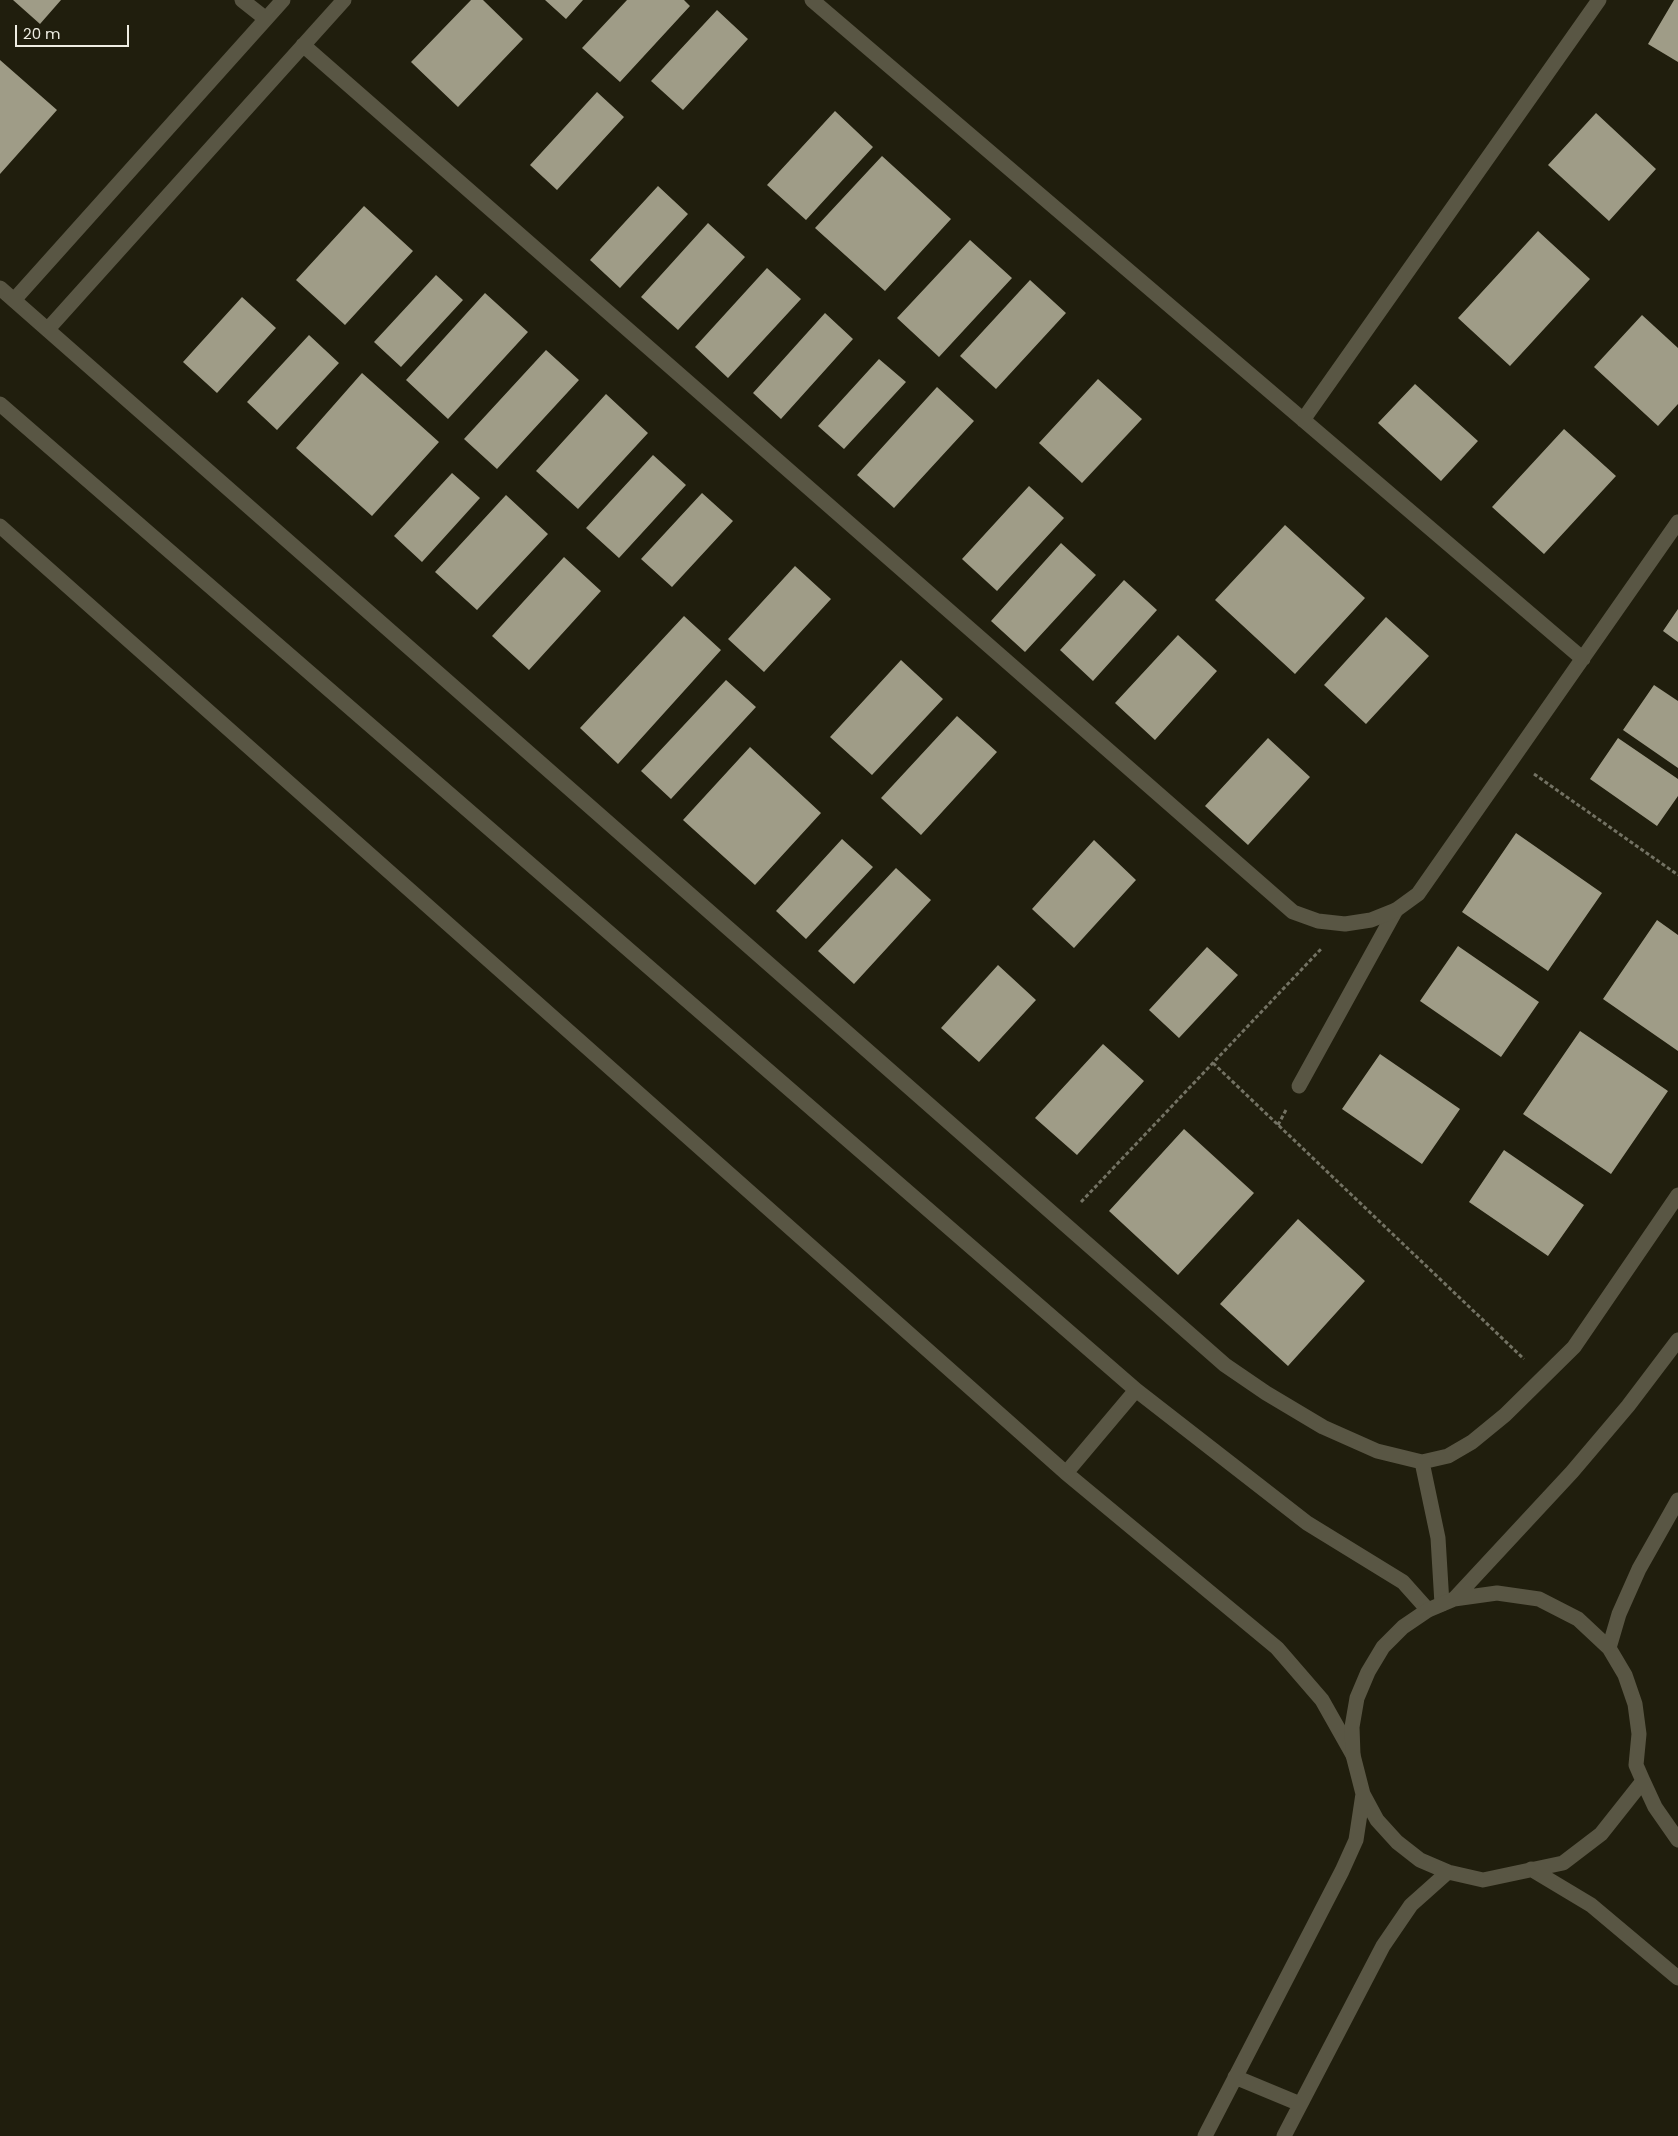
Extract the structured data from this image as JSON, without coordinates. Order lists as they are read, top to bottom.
{
  "scale_bar": "20 m"
}
